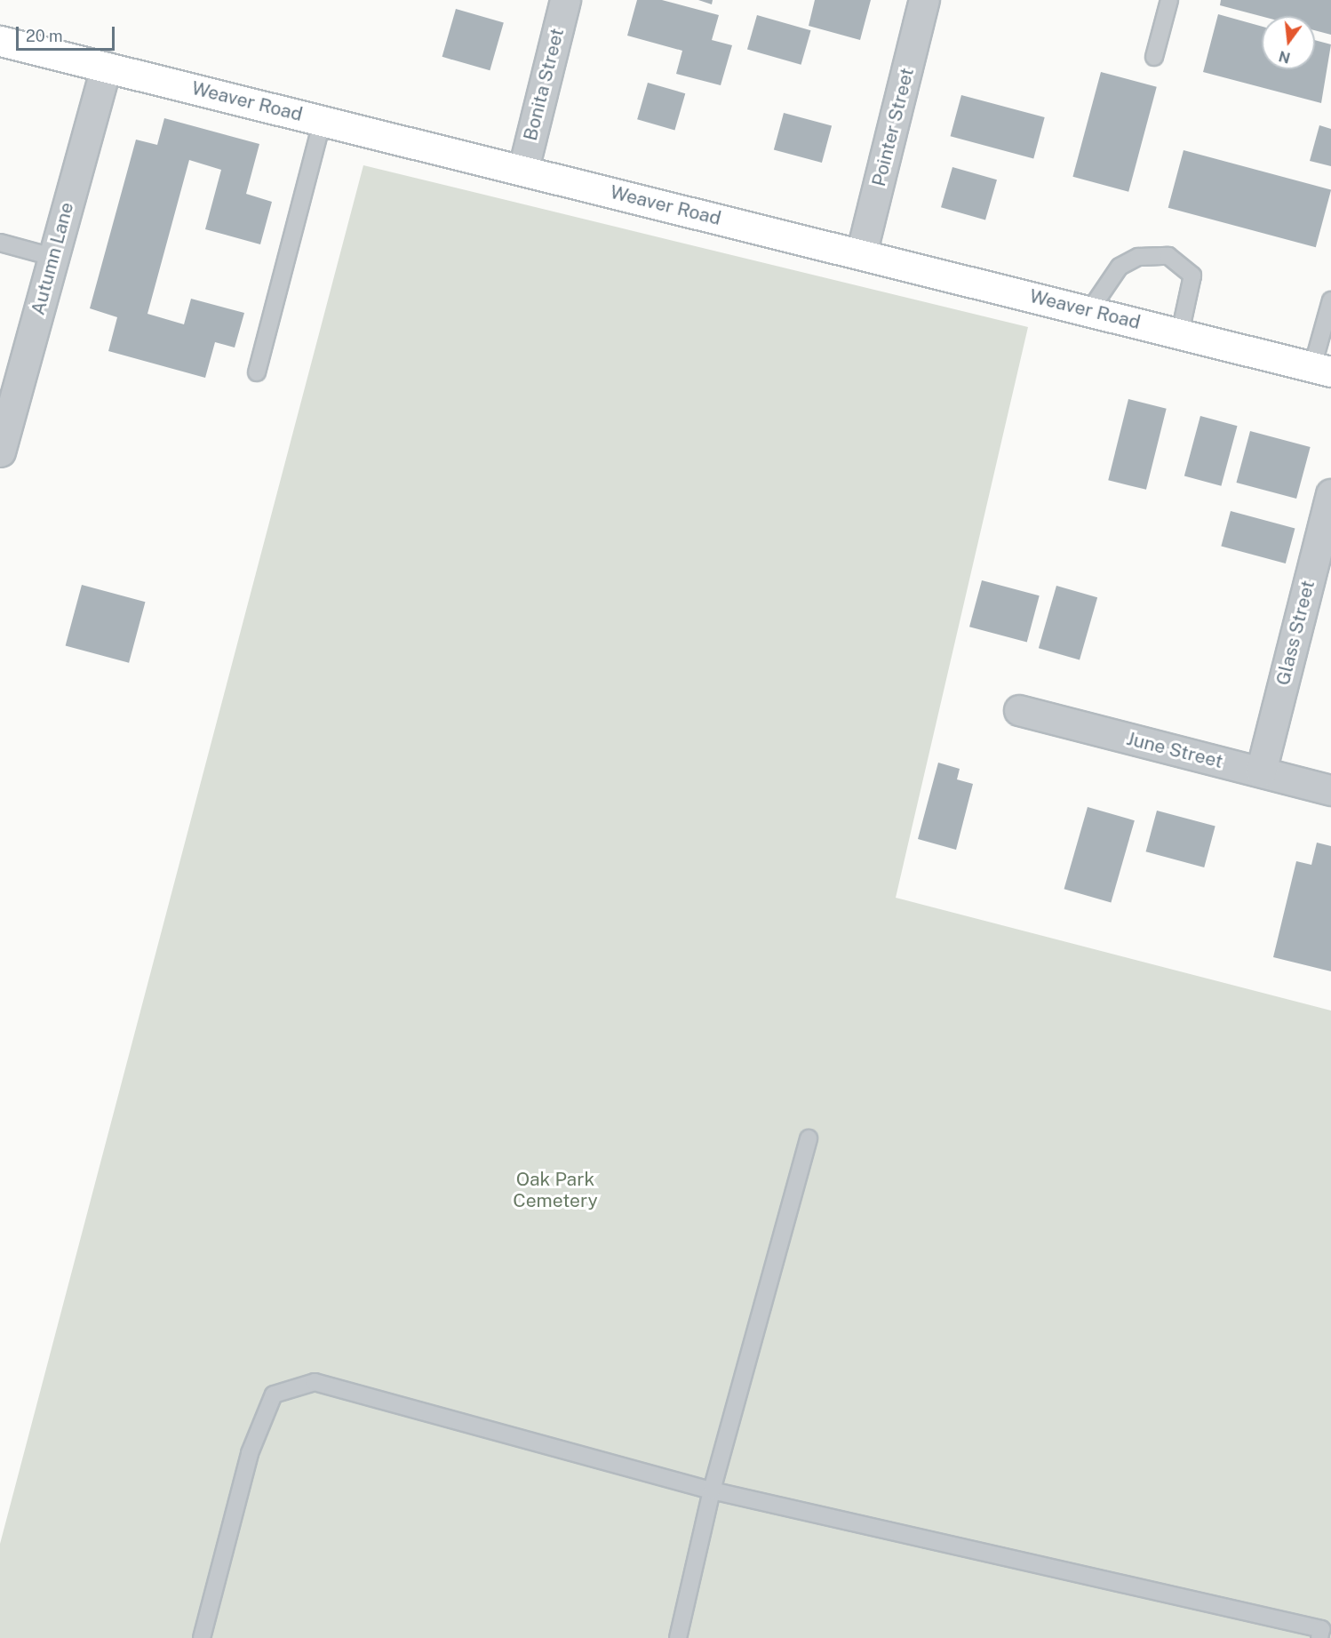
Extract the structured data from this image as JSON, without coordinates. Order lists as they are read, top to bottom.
{
  "streets": {
    "street": [
      "Bonita Street",
      "Weaver Road",
      "Pointer Street",
      "Autumn Lane",
      "Glass Street",
      "June Street"
    ]
  },
  "crossings": [
    ["Bonita Street", "Weaver Road"],
    ["Weaver Road", "Pointer Street"],
    ["Weaver Road", "Autumn Lane"],
    ["Glass Street", "June Street"]
  ],
  "parks": ["Oak Park Cemetery"],
  "scale_bar": "20 m",
  "north": "bottom"
}
